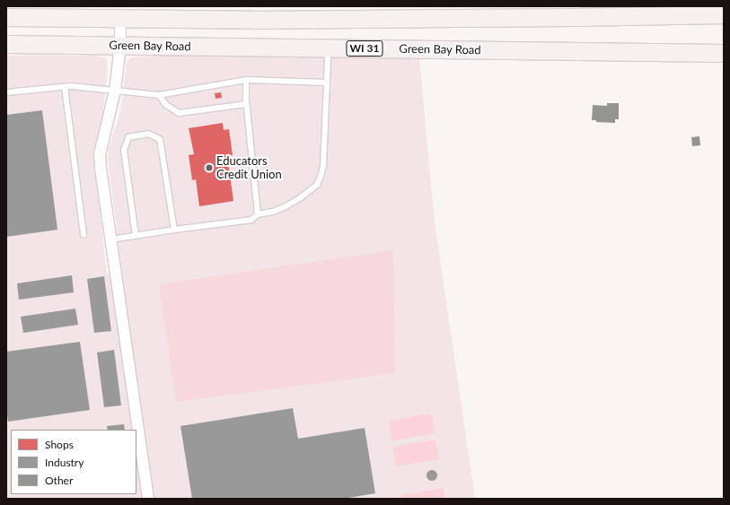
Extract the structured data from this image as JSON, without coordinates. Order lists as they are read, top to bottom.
{
  "streets": {
    "main road": ["Green Bay Road", "WI 31"]
  },
  "places": ["Educators Credit Union"],
  "legend": ["Shops", "Industry", "Other"]
}
